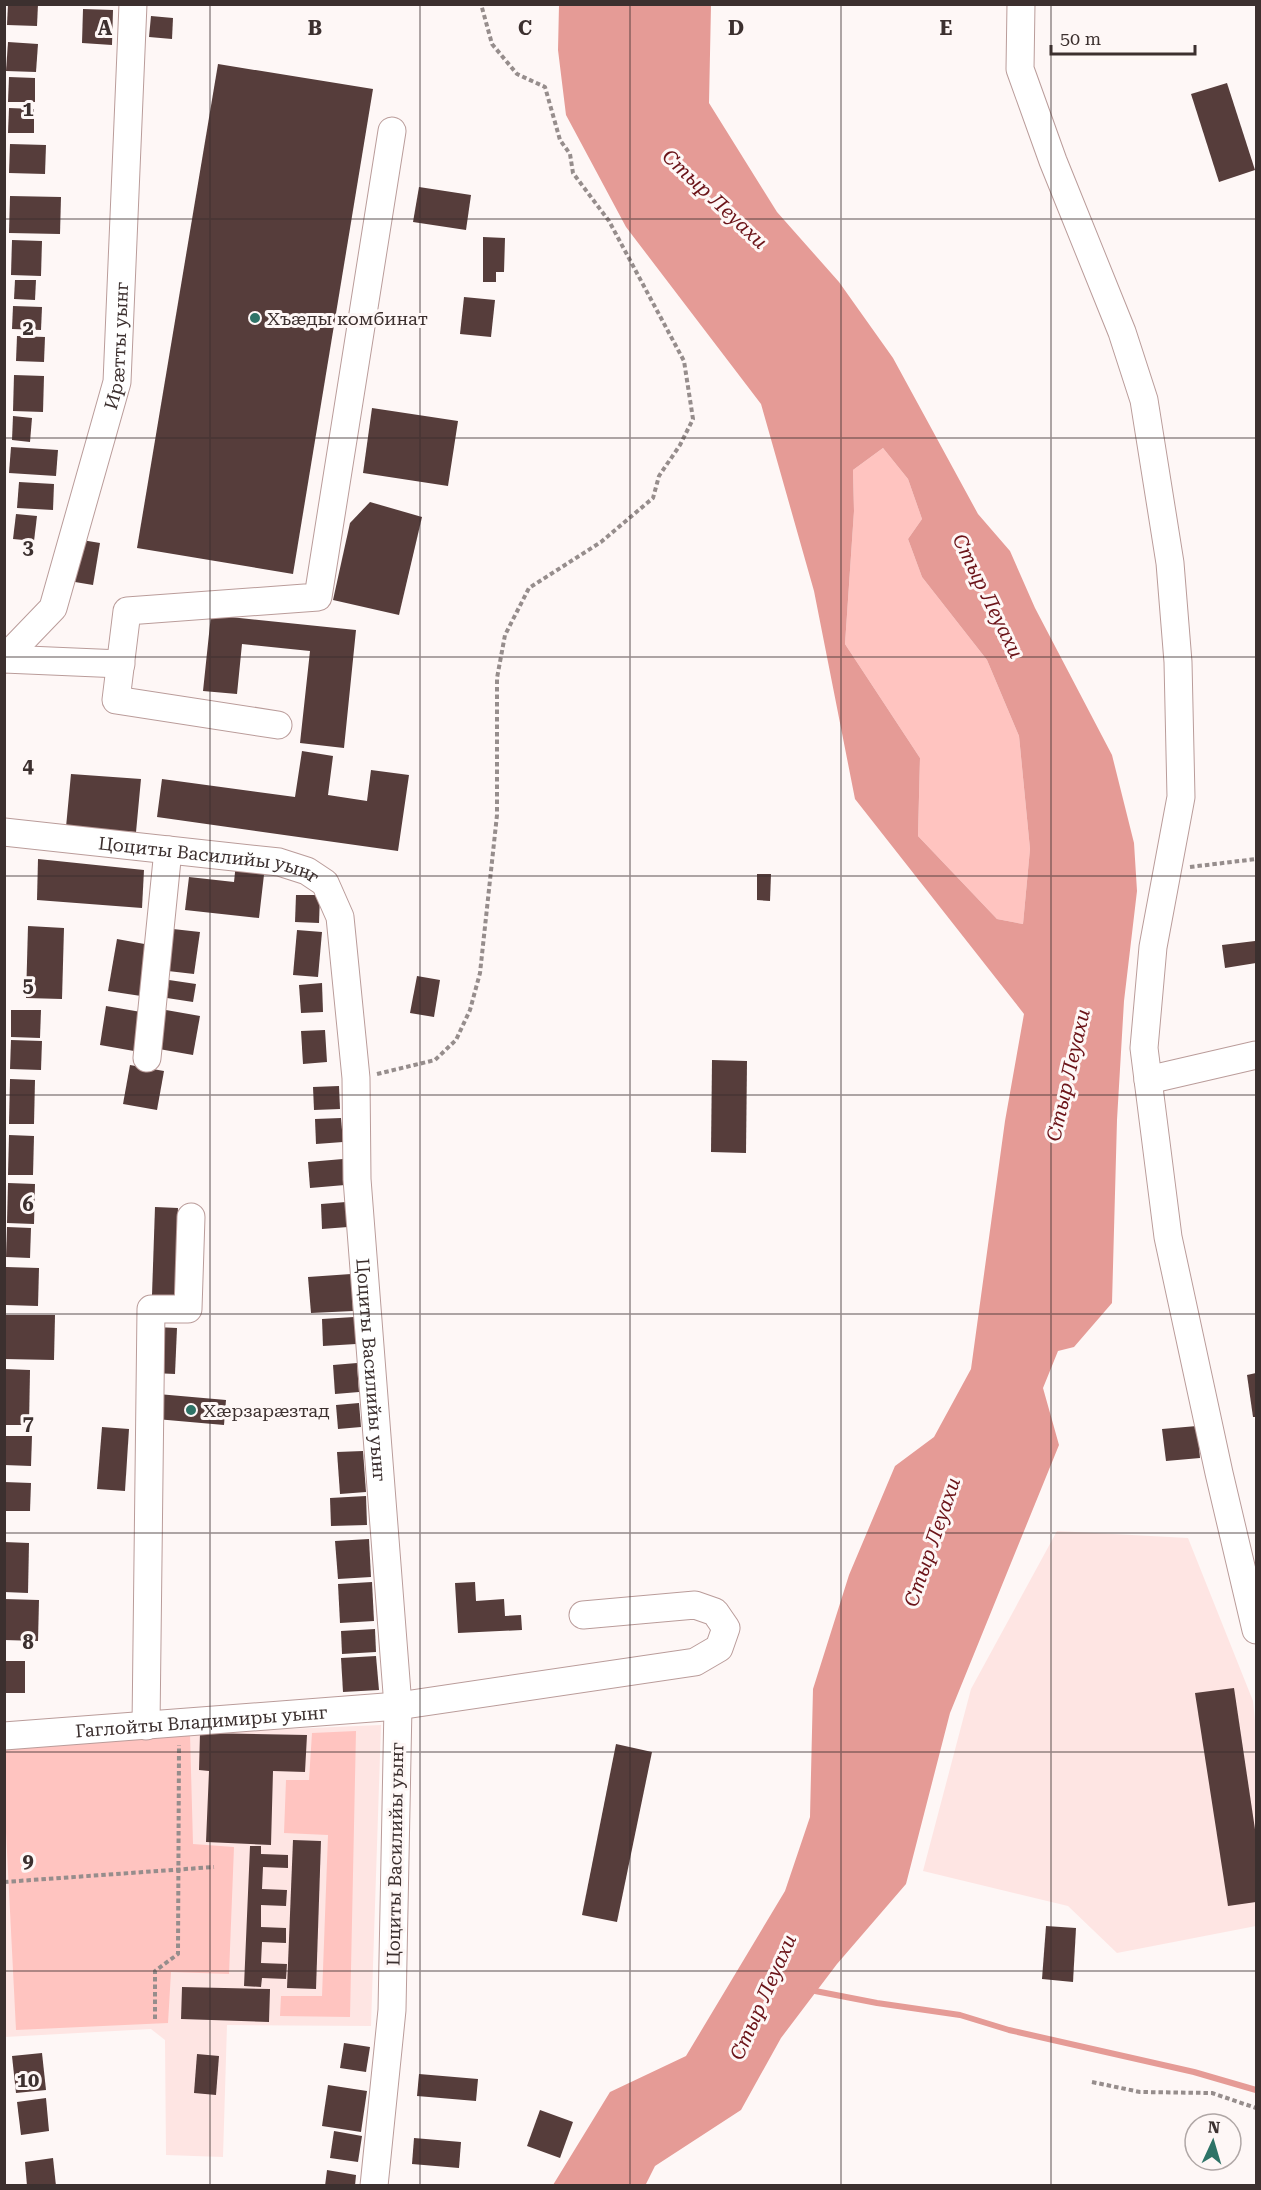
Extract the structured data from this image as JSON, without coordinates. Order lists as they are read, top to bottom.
{
  "streets": {
    "street": ["Ирæтты уынг", "Цоциты Василийы уынг", "Гаглойты Владимиры уынг"]
  },
  "crossings": [
    ["Цоциты Василийы уынг", "Гаглойты Владимиры уынг"]
  ],
  "water": ["Стыр Леуахи"],
  "places": ["Хъæды комбинат", "Хæрзарæзтад"],
  "scale_bar": "50 m",
  "north": "top",
  "grid": {
    "columns": [
      "A",
      "B",
      "C",
      "D",
      "E"
    ],
    "rows": [
      "1",
      "2",
      "3",
      "4",
      "5",
      "6",
      "7",
      "8",
      "9",
      "10"
    ]
  }
}
